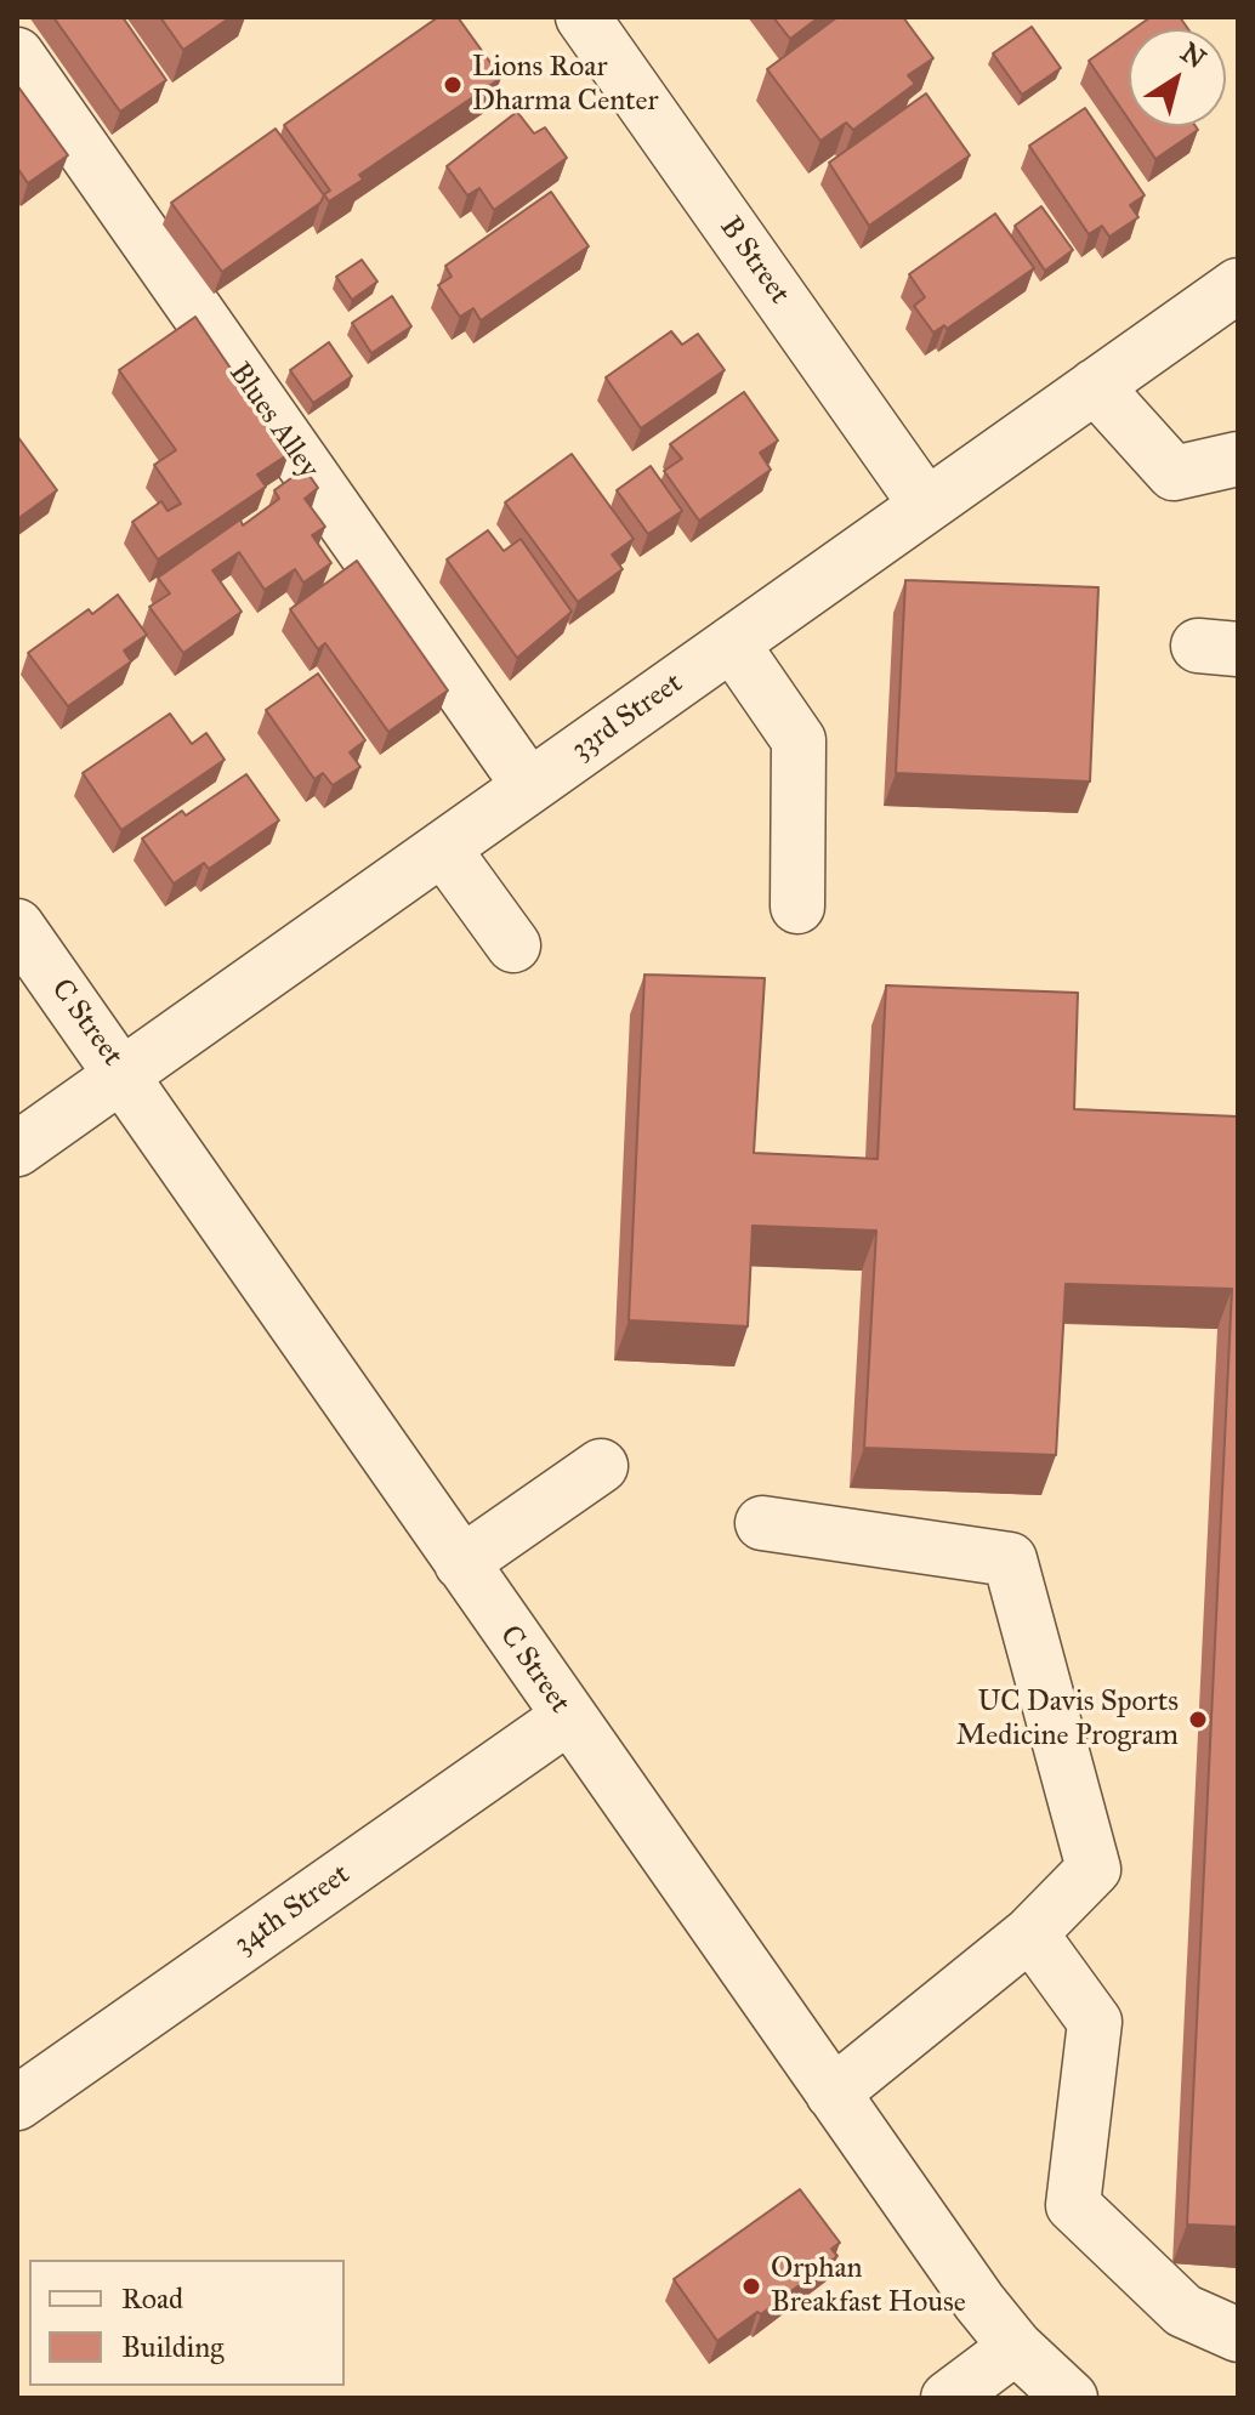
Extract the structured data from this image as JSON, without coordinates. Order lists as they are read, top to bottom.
{
  "streets": {
    "street": [
      "B Street",
      "Blues Alley",
      "33rd Street",
      "C Street",
      "34th Street"
    ]
  },
  "crossings": [
    ["B Street", "33rd Street"],
    ["Blues Alley", "33rd Street"],
    ["33rd Street", "C Street"],
    ["C Street", "34th Street"]
  ],
  "places": ["Lions Roar Dharma Center", "UC Davis Sports Medicine Program", "Orphan Breakfast House"],
  "legend": ["Road", "Building"],
  "north": "top right"
}
